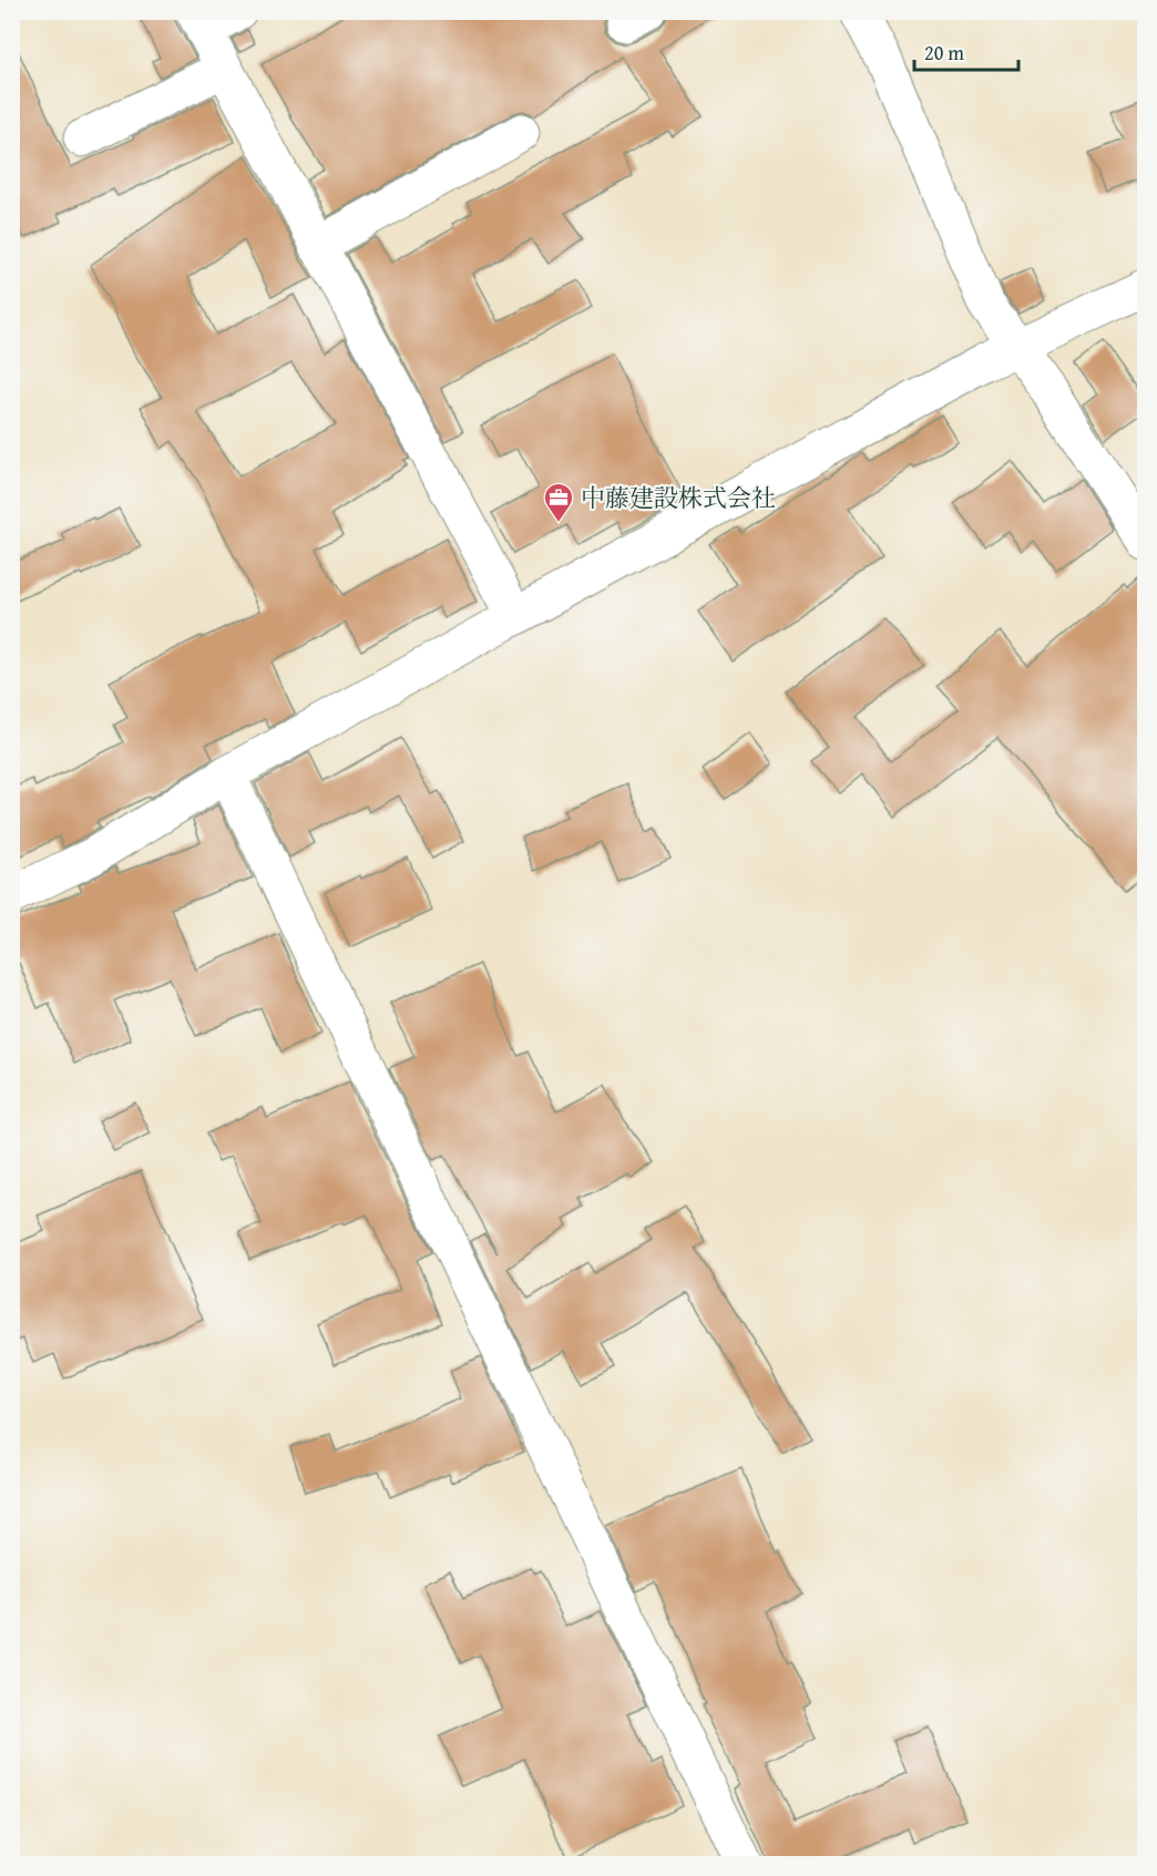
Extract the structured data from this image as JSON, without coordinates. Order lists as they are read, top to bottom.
{
  "places": {
    "office": ["中藤建設株式会社"]
  },
  "scale_bar": "20 m"
}
